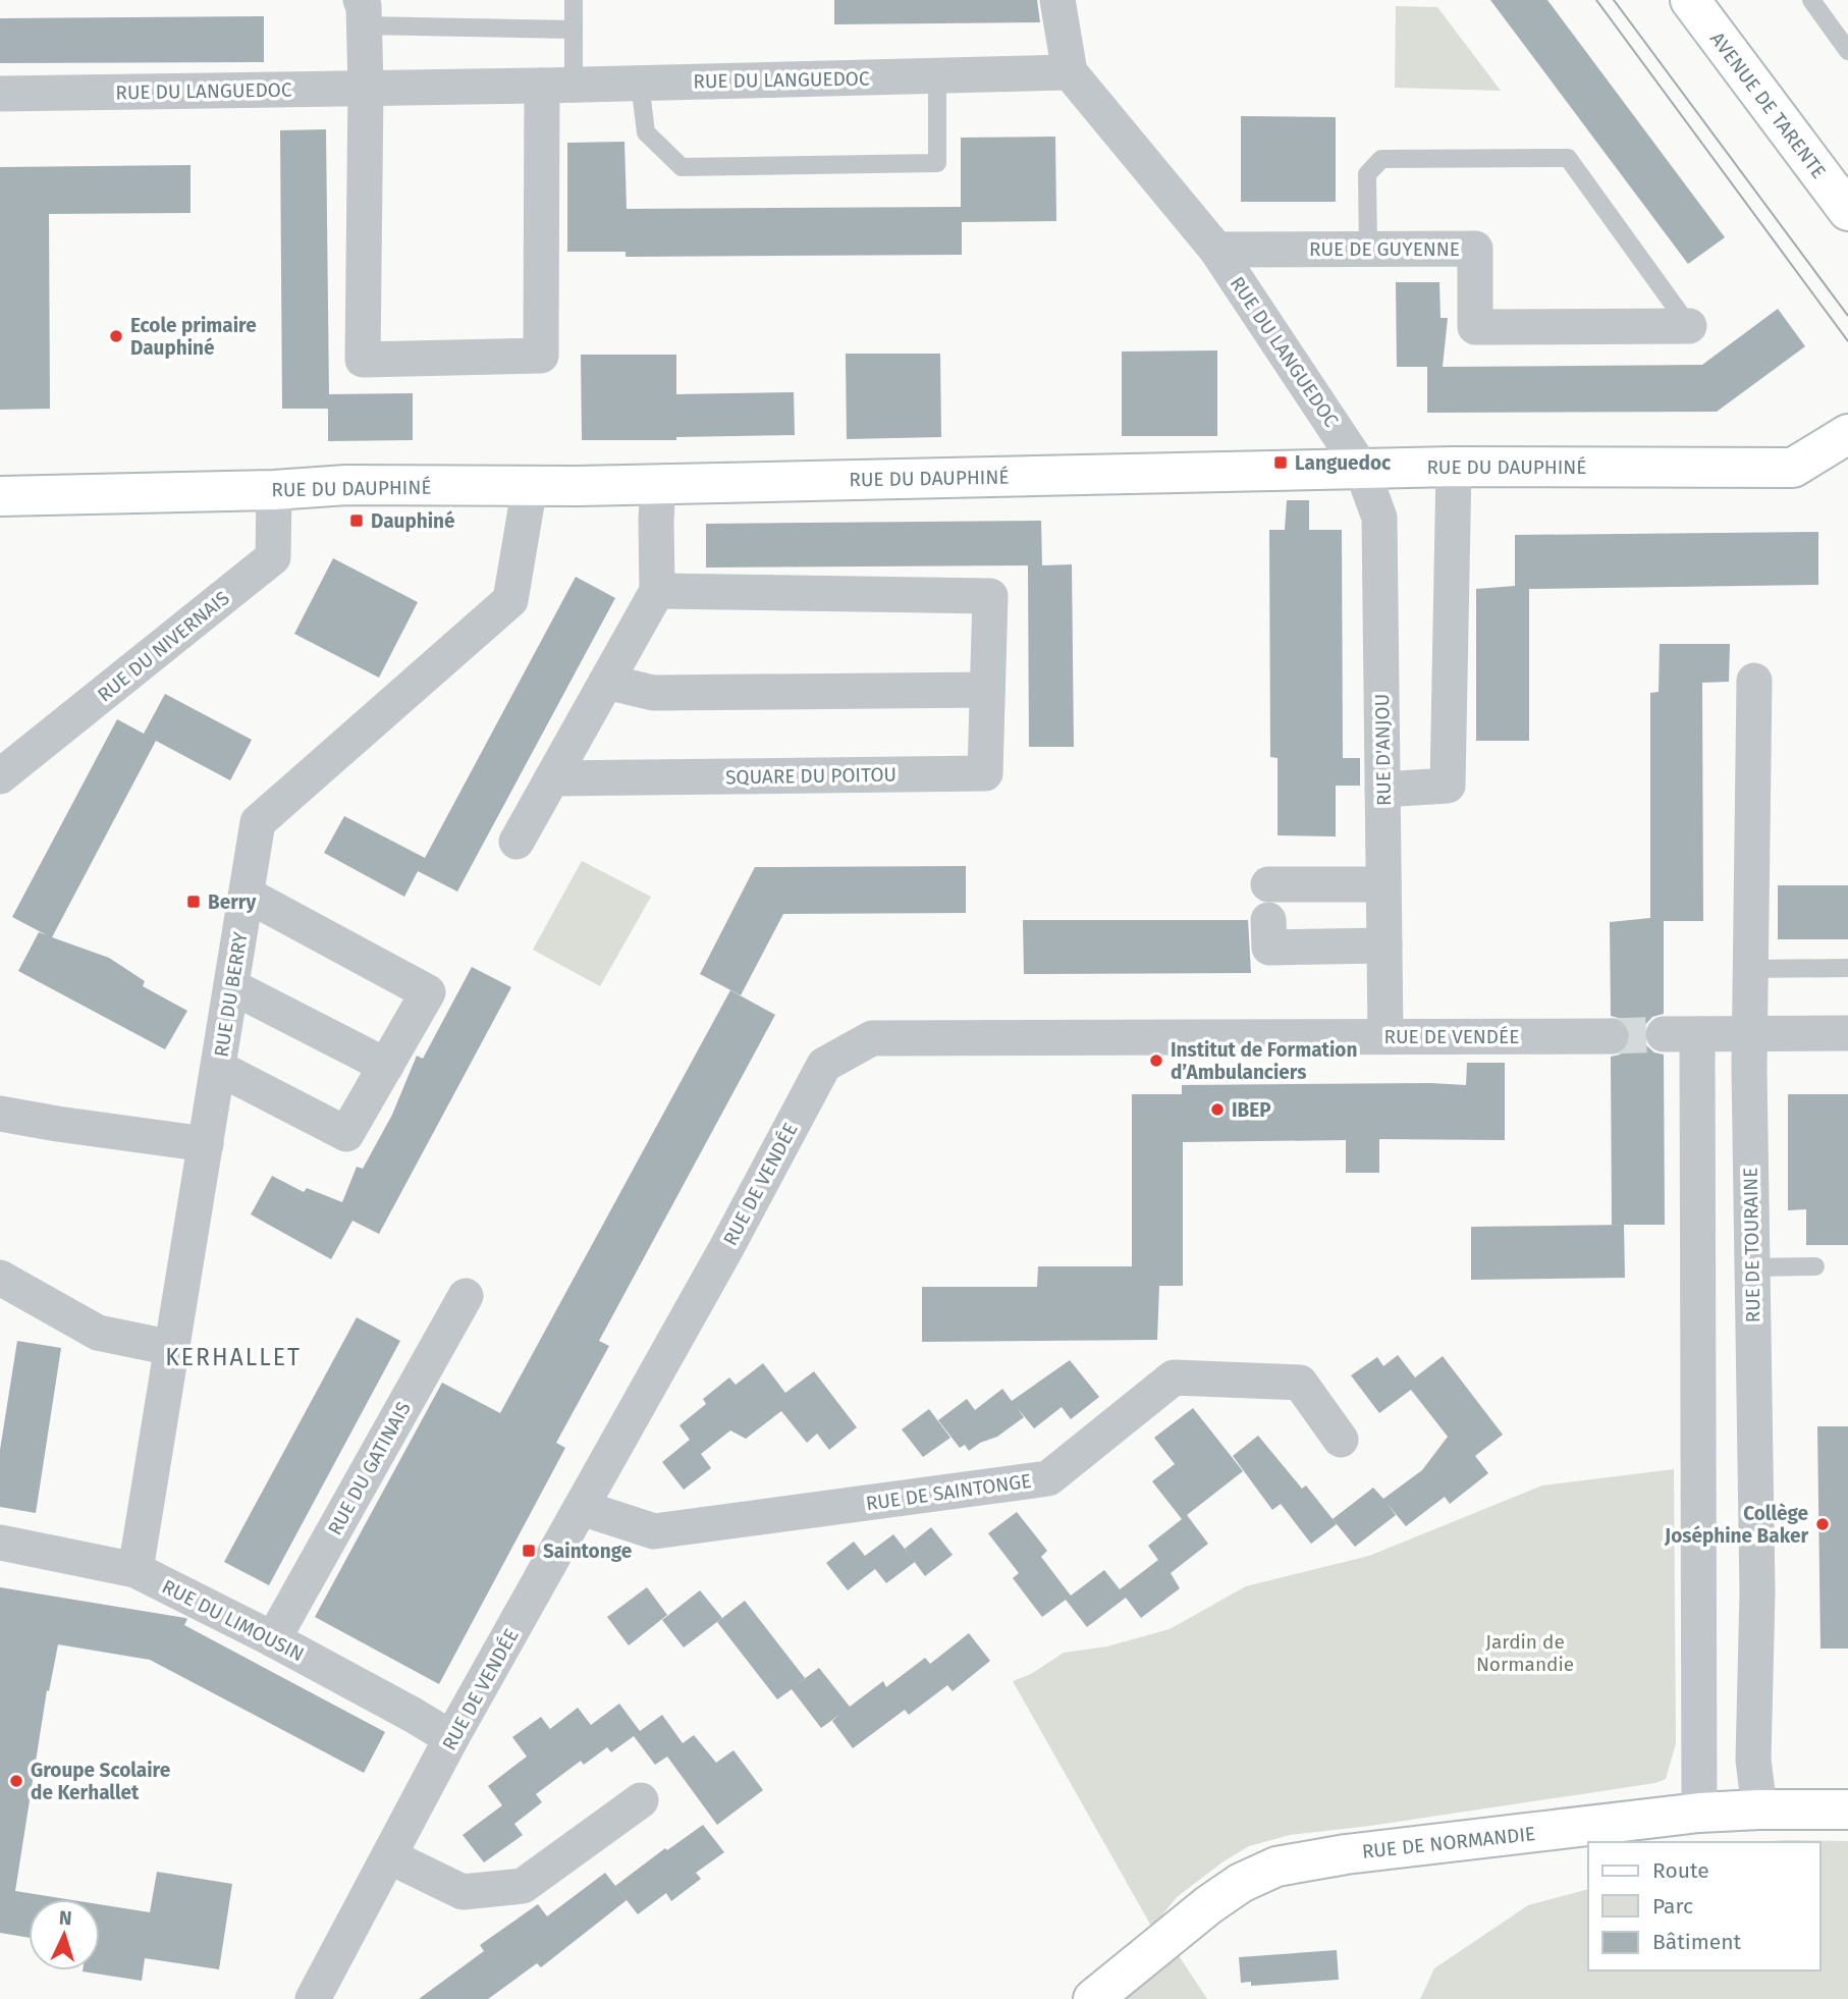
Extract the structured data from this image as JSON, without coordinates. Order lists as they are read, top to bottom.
{
  "streets": {
    "street": [
      "RUE DU LANGUEDOC",
      "AVENUE DE TARENTE",
      "RUE DE GUYENNE",
      "RUE DU DAUPHINÉ",
      "RUE DU NIVERNAIS",
      "RUE D'ANJOU",
      "SQUARE DU POITOU",
      "RUE DU BERRY",
      "RUE DE VENDÉE",
      "RUE DE TOURAINE",
      "RUE DU GATINAIS",
      "RUE DE SAINTONGE",
      "RUE DU LIMOUSIN",
      "RUE DE NORMANDIE"
    ]
  },
  "crossings": [
    ["RUE DU LANGUEDOC", "RUE DE GUYENNE"],
    ["RUE DU LANGUEDOC", "RUE DU DAUPHINÉ"],
    ["RUE DU LANGUEDOC", "RUE D'ANJOU"],
    ["RUE DU DAUPHINÉ", "RUE DU NIVERNAIS"],
    ["RUE DU DAUPHINÉ", "RUE D'ANJOU"],
    ["RUE DU DAUPHINÉ", "RUE DU BERRY"],
    ["RUE D'ANJOU", "RUE DE VENDÉE"],
    ["RUE DU BERRY", "RUE DU LIMOUSIN"],
    ["RUE DE VENDÉE", "RUE DE SAINTONGE"],
    ["RUE DE VENDÉE", "RUE DU LIMOUSIN"],
    ["RUE DE TOURAINE", "RUE DE NORMANDIE"],
    ["RUE DU GATINAIS", "RUE DU LIMOUSIN"]
  ],
  "districts": ["KERHALLET"],
  "parks": ["Jardin de Normandie"],
  "places": {
    "other": [
      "Ecole primaire Dauphiné",
      "Institut de Formation d’Ambulanciers",
      "IBEP",
      "Collège Joséphine Baker",
      "Groupe Scolaire de Kerhallet"
    ],
    "transit": [
      "Languedoc",
      "Dauphiné",
      "Berry",
      "Saintonge"
    ]
  },
  "legend": ["Route", "Parc", "Bâtiment"],
  "north": "top"
}
